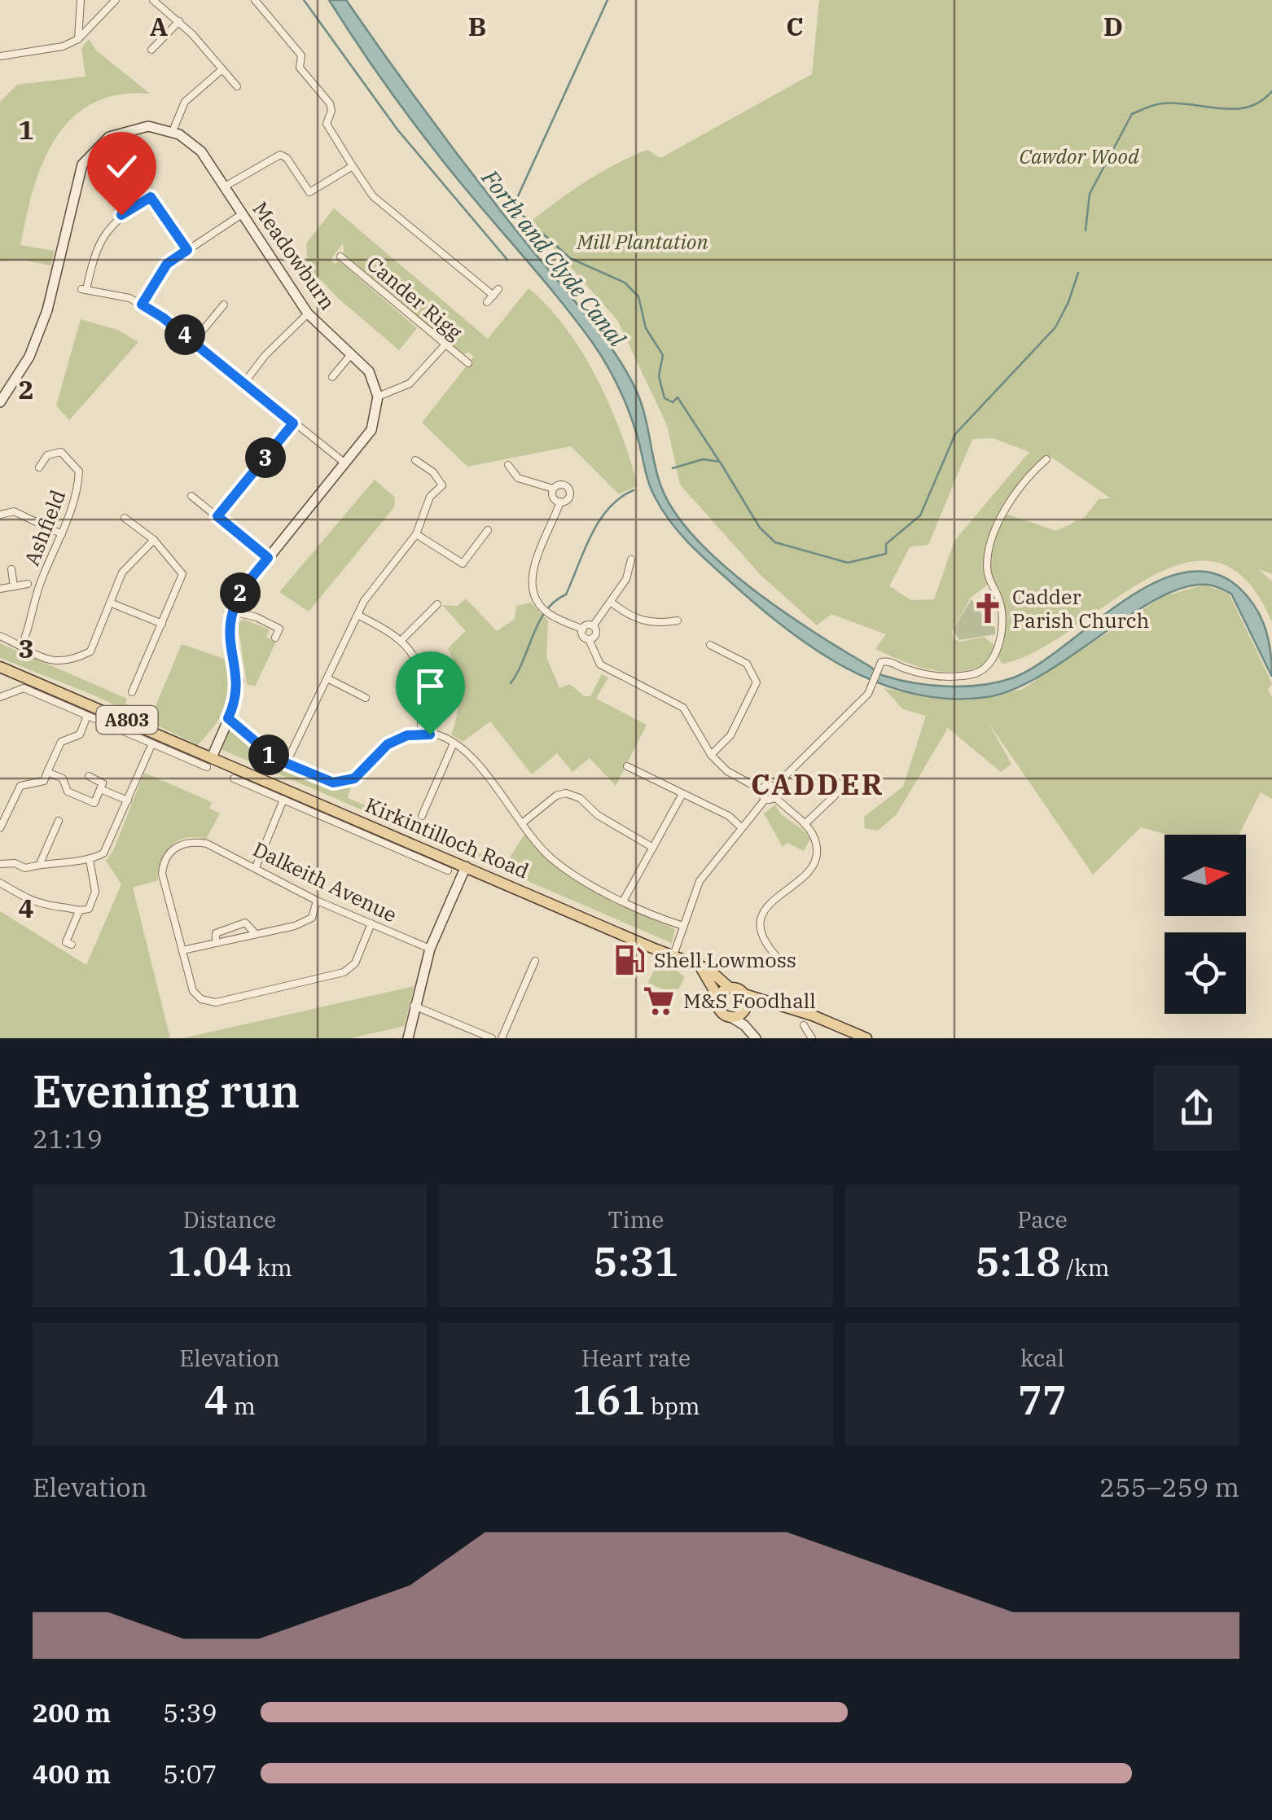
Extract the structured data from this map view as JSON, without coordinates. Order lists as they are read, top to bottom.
{
  "streets": {
    "main road": ["A803", "Kirkintilloch Road"],
    "street": [
      "Meadowburn",
      "Cander Rigg",
      "Ashfield",
      "Dalkeith Avenue"
    ]
  },
  "crossings": [
    ["A803", "Kirkintilloch Road"]
  ],
  "districts": ["CADDER"],
  "water": ["Forth and Clyde Canal"],
  "parks": ["Cawdor Wood", "Mill Plantation"],
  "places": {
    "church": ["Cadder Parish Church"],
    "fuel station": ["Shell Lowmoss"],
    "supermarket": ["M&S Foodhall"]
  },
  "north": "right",
  "page": {
    "pins": [
      "4",
      "3",
      "2",
      "1"
    ],
    "heading": ["Evening run", "21:19"],
    "stats": [
      ["Distance", "1.04 km"],
      ["Time", "5:31"],
      ["Pace", "5:18 /km"],
      ["Elevation", "4 m"],
      ["Heart rate", "161 bpm"],
      ["kcal", "77"]
    ],
    "chart": ["Elevation", "255–259 m"],
    "list": [
      {
        "name": "200 m",
        "note": "5:39"
      },
      {
        "name": "400 m",
        "note": "5:07"
      }
    ]
  },
  "grid": {
    "columns": [
      "A",
      "B",
      "C",
      "D"
    ],
    "rows": [
      "1",
      "2",
      "3",
      "4"
    ]
  }
}
